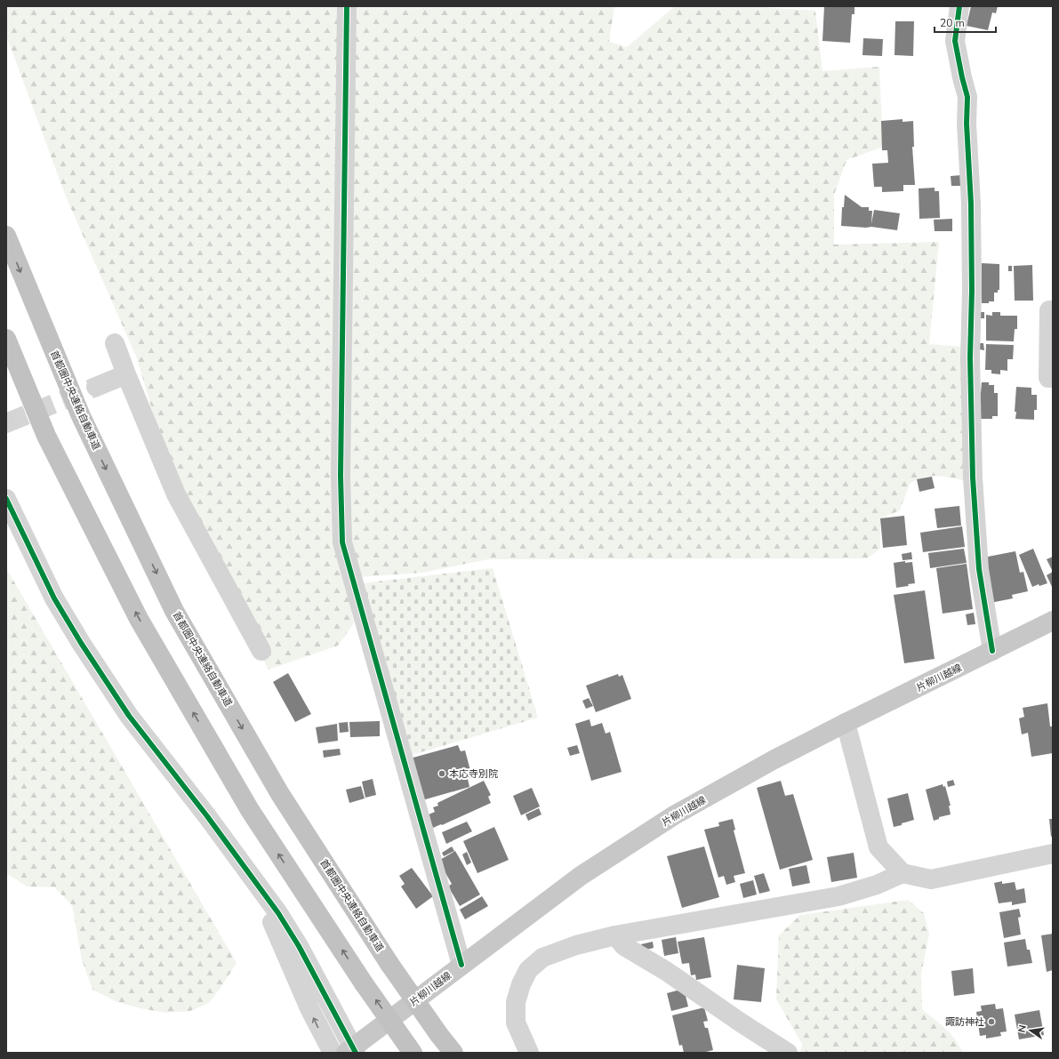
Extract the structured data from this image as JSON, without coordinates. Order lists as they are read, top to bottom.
{
  "streets": {
    "highway": ["首都圏中央連絡自動車道"],
    "main road": ["片柳川越線"]
  },
  "places": ["本応寺別院", "諏訪神社"],
  "scale_bar": "20 m",
  "north": "left"
}
